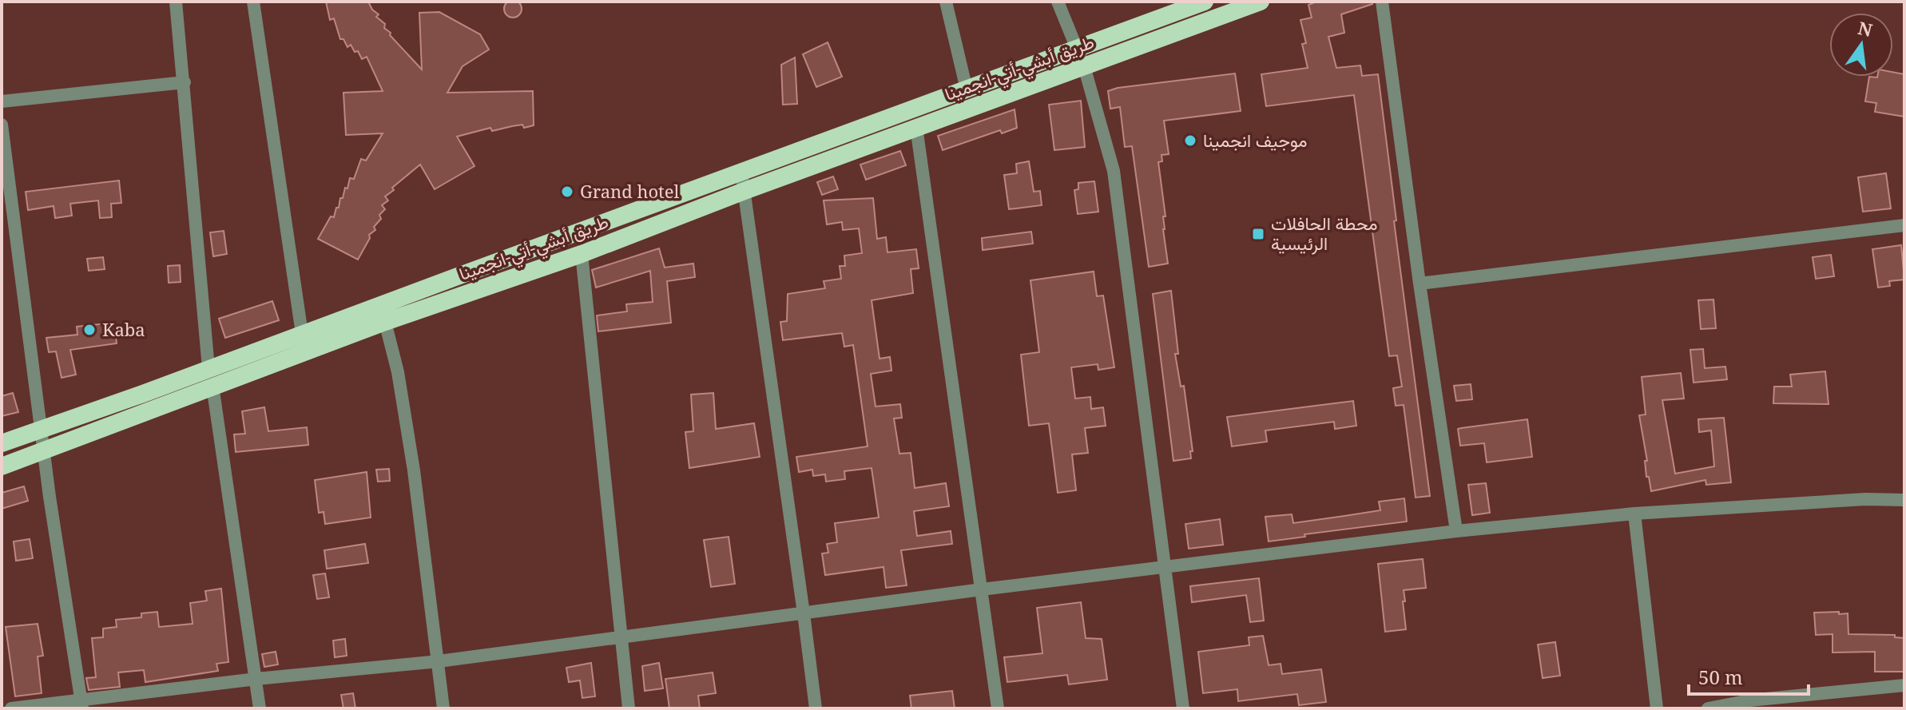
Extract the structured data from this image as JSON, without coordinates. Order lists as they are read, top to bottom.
{
  "streets": {
    "highway": ["طريق أبشي-أتي-انجمينا"]
  },
  "places": {
    "other": ["موجيف انجمينا", "Grand hotel", "Kaba"],
    "transit": ["محطة الحافلات الرئيسية"]
  },
  "scale_bar": "50 m",
  "north": "top"
}
